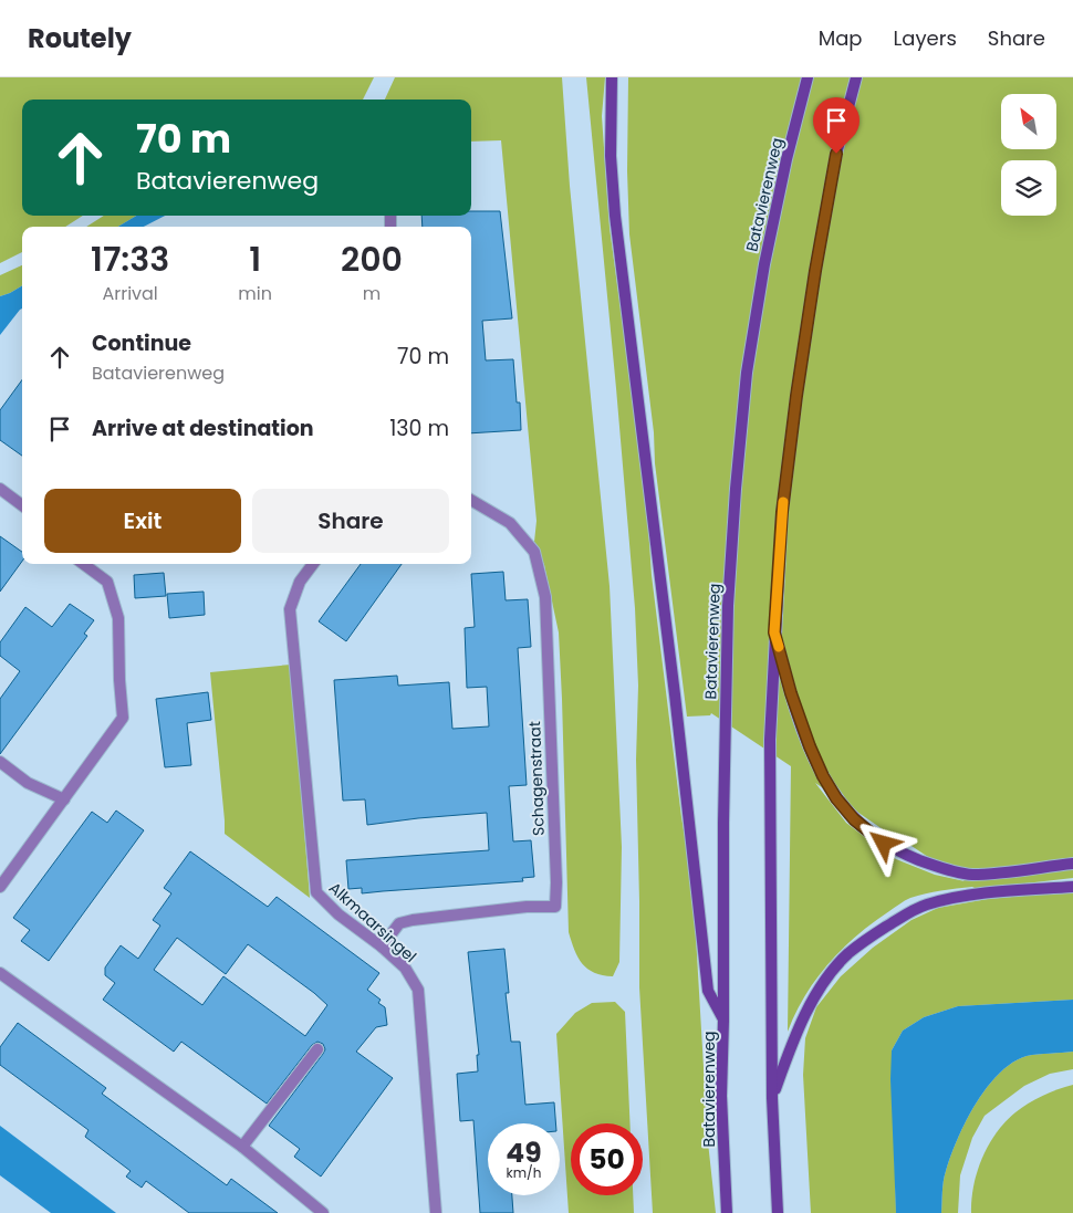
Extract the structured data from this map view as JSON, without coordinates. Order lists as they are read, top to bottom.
{
  "streets": {
    "main road": ["Batavierenweg"],
    "street": ["Schagenstraat", "Alkmaarsingel"]
  },
  "crossings": [
    ["Schagenstraat", "Alkmaarsingel"]
  ],
  "north": "top left",
  "page": {
    "header": "Routely",
    "nav": ["Map", "Layers", "Share"],
    "turn": ["70 m", "Batavierenweg"],
    "eta": [
      "17:33",
      "Arrival",
      "1",
      "min",
      "200",
      "m"
    ],
    "list": [
      {
        "name": "Continue",
        "note": "Batavierenweg",
        "value": "70 m"
      },
      {
        "name": "Arrive at destination",
        "value": "130 m"
      }
    ],
    "buttons": ["Exit", "Share"],
    "speed": "49 km/h",
    "limit": "50"
  }
}
